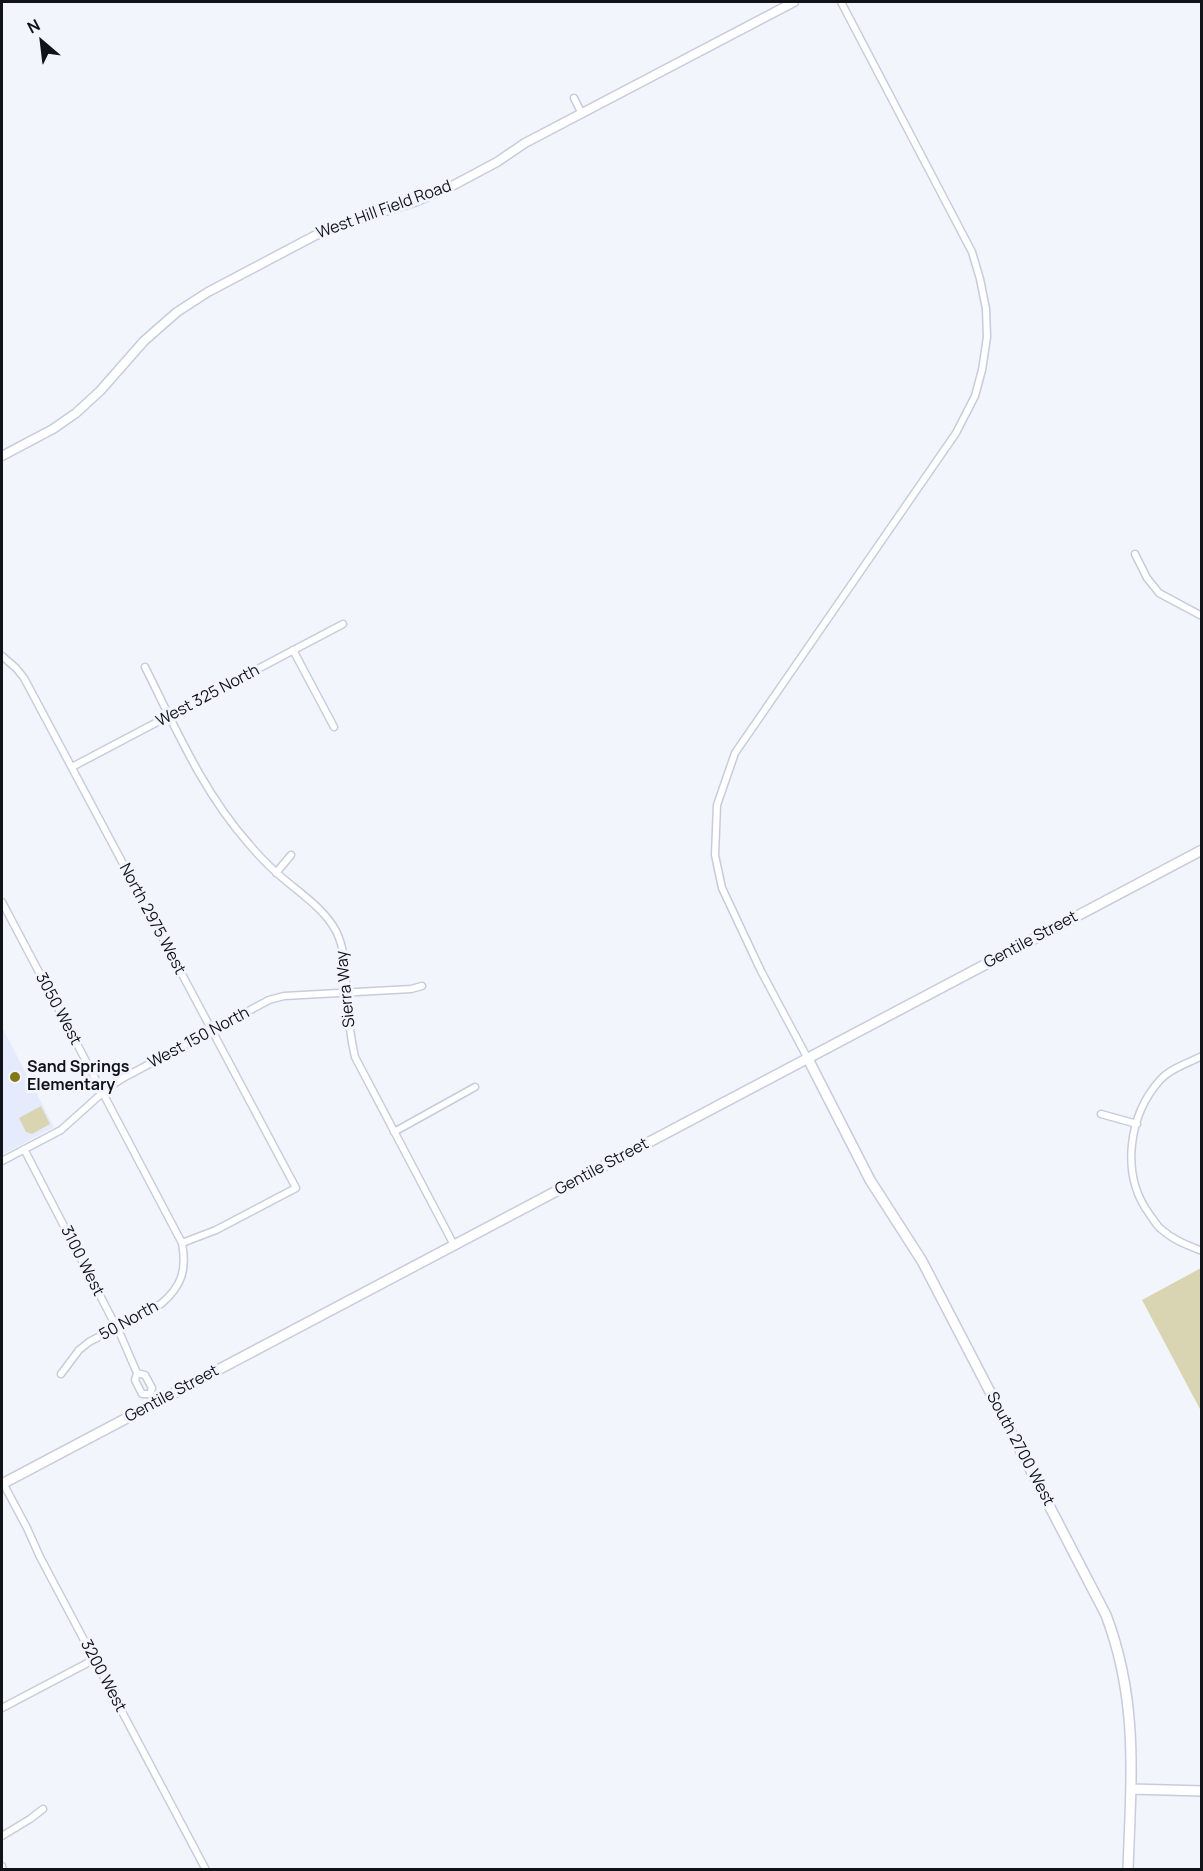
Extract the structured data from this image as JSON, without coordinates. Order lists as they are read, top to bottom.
{
  "streets": {
    "main road": ["Gentile Street", "South 2700 West"],
    "street": [
      "West Hill Field Road",
      "West 325 North",
      "North 2975 West",
      "Sierra Way",
      "3050 West",
      "West 150 North",
      "3100 West",
      "50 North",
      "3200 West"
    ]
  },
  "crossings": [
    ["West 325 North", "North 2975 West"],
    ["West 325 North", "Sierra Way"],
    ["North 2975 West", "3050 West"],
    ["North 2975 West", "West 150 North"],
    ["North 2975 West", "50 North"],
    ["Gentile Street", "Sierra Way"],
    ["Gentile Street", "3100 West"],
    ["Gentile Street", "South 2700 West"],
    ["Gentile Street", "3200 West"],
    ["Sierra Way", "West 150 North"],
    ["3050 West", "West 150 North"],
    ["3050 West", "50 North"],
    ["West 150 North", "3100 West"],
    ["3100 West", "50 North"]
  ],
  "places": ["Sand Springs Elementary"],
  "north": "top left"
}
